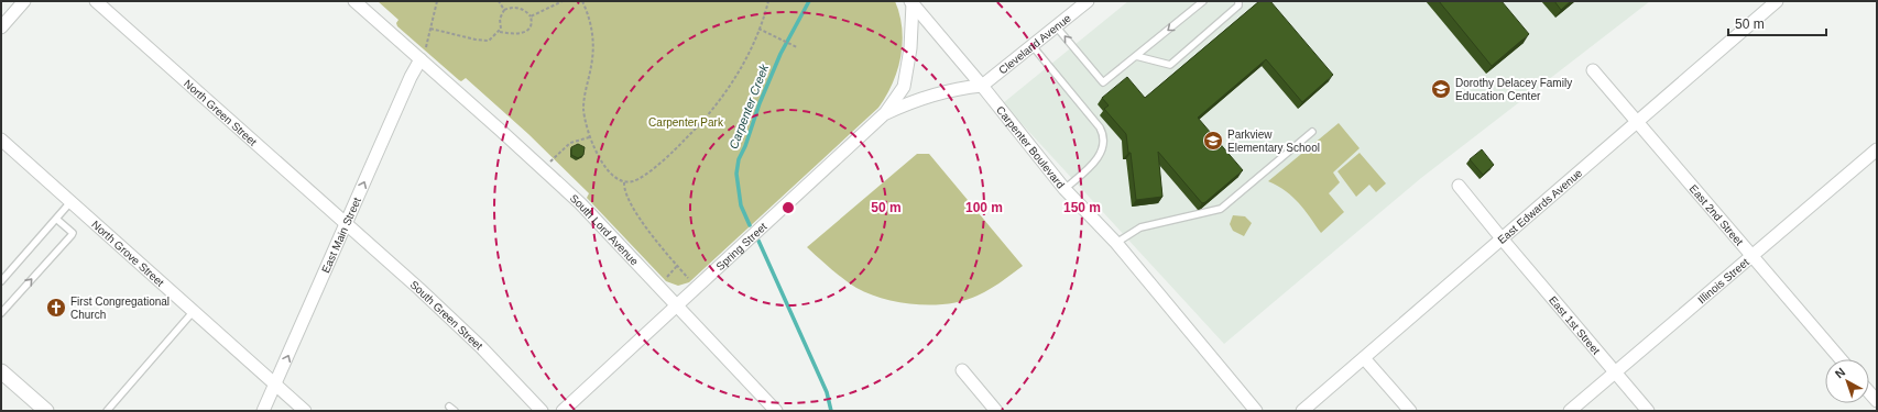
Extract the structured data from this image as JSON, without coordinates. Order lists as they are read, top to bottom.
{
  "streets": {
    "street": [
      "Cleveland Avenue",
      "North Green Street",
      "Carpenter Boulevard",
      "East Edwards Avenue",
      "East 2nd Street",
      "South Lord Avenue",
      "East Main Street",
      "Spring Street",
      "North Grove Street",
      "Illinois Street",
      "South Green Street",
      "East 1st Street"
    ]
  },
  "crossings": [
    ["Cleveland Avenue", "Carpenter Boulevard"],
    ["Cleveland Avenue", "Spring Street"],
    ["North Green Street", "East Main Street"],
    ["North Green Street", "South Green Street"],
    ["Carpenter Boulevard", "Spring Street"],
    ["East Edwards Avenue", "East 2nd Street"],
    ["East Edwards Avenue", "East 1st Street"],
    ["East 2nd Street", "Illinois Street"],
    ["South Lord Avenue", "East Main Street"],
    ["South Lord Avenue", "Spring Street"],
    ["East Main Street", "North Grove Street"],
    ["East Main Street", "South Green Street"],
    ["Illinois Street", "East 1st Street"]
  ],
  "one_way": ["East Main Street"],
  "water": ["Carpenter Creek"],
  "parks": ["Carpenter Park"],
  "places": {
    "school or university": ["Dorothy Delacey Family Education Center", "Parkview Elementary School"],
    "church": ["First Congregational Church"]
  },
  "scale_bar": "50 m",
  "north": "top left",
  "rings": ["50 m", "100 m", "150 m"]
}
